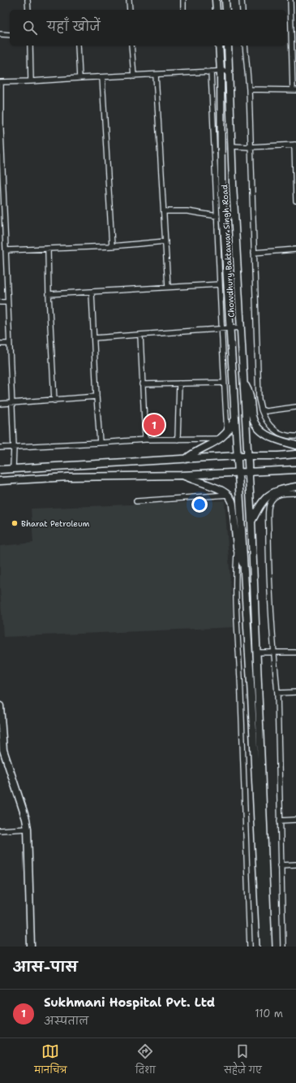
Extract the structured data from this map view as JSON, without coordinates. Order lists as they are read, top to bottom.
{
  "streets": {
    "main road": ["Chowdhury Baktawar Singh Road"]
  },
  "places": ["Bharat Petroleum"],
  "page": {
    "search": "यहाँ खोजें",
    "pins": "1",
    "heading": "आस-पास",
    "list": [
      {
        "mark": "1",
        "name": "Sukhmani Hospital Pvt. Ltd",
        "note": "अस्पताल",
        "value": "110 m"
      }
    ],
    "nav": ["मानचित्र", "दिशा", "सहेजे गए"]
  }
}
